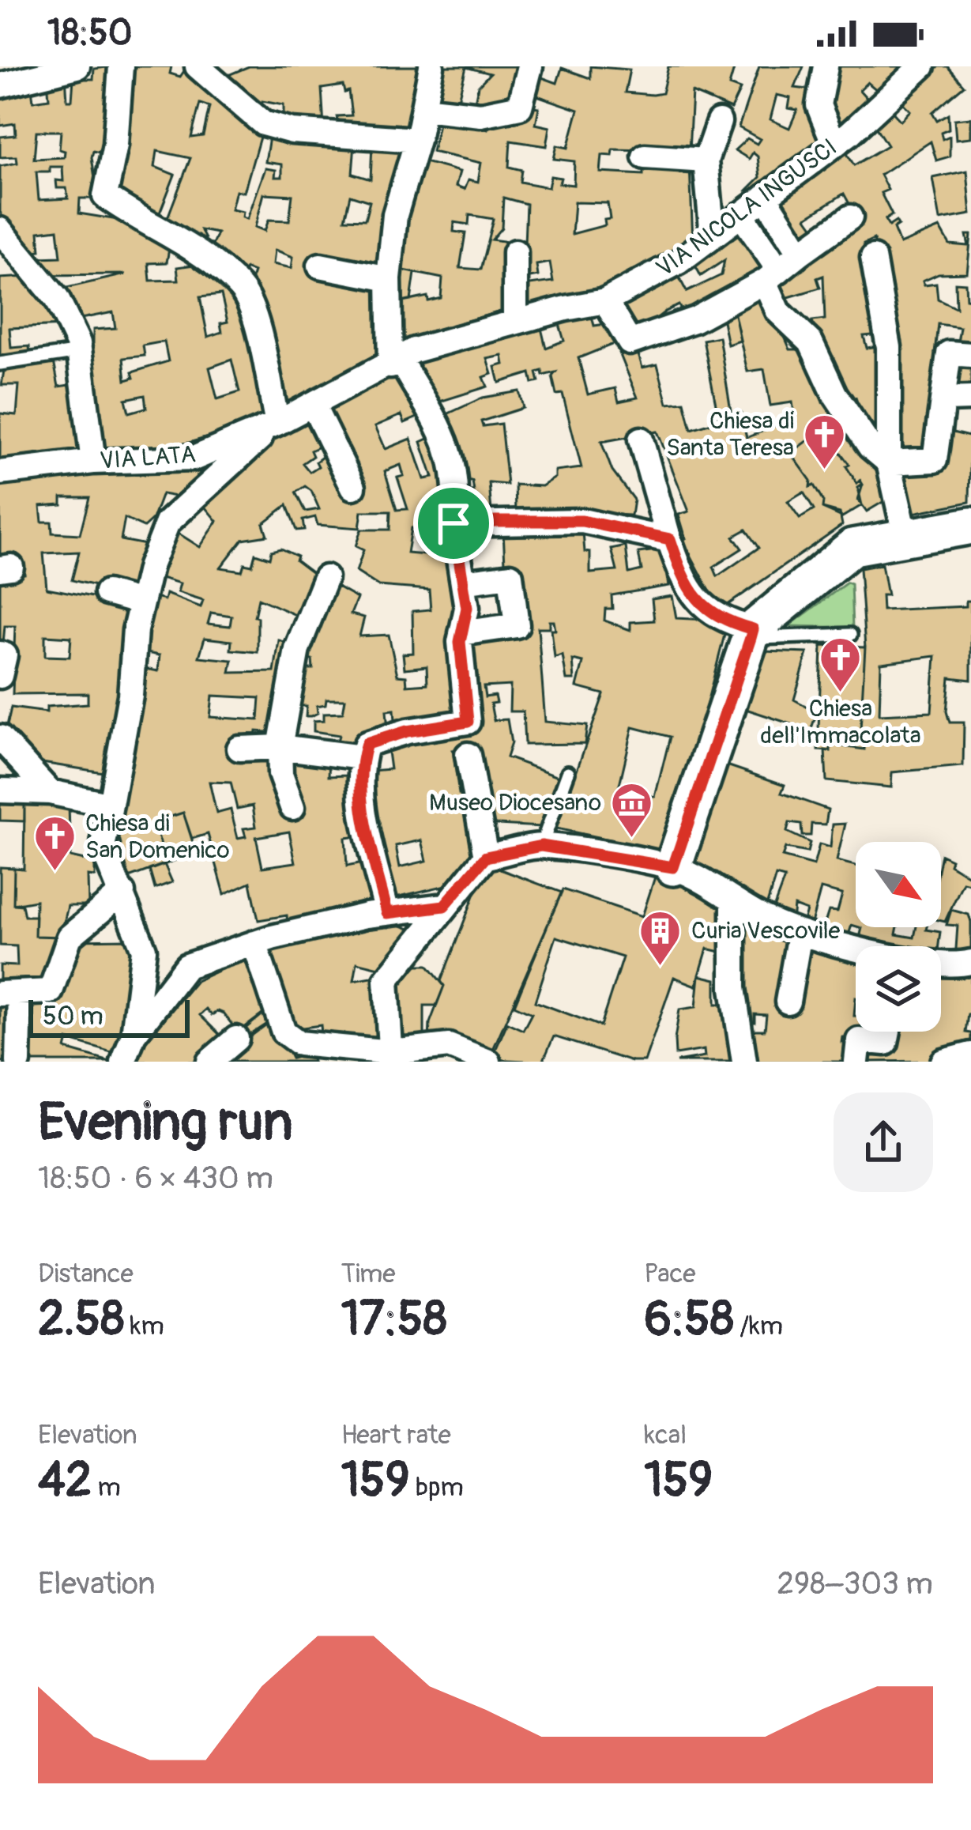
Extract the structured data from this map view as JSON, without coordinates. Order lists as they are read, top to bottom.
{
  "streets": {
    "street": ["VIA NICOLA INGUSCI", "VIA LATA"]
  },
  "crossings": [
    ["VIA NICOLA INGUSCI", "VIA LATA"]
  ],
  "places": {
    "church": ["Chiesa di Santa Teresa", "Chiesa dell'Immacolata", "Chiesa di San Domenico"],
    "museum": ["Museo Diocesano"],
    "building": ["Curia Vescovile"]
  },
  "scale_bar": "50 m",
  "north": "bottom right",
  "page": {
    "status": "18:50",
    "scale": "50 m",
    "heading": ["Evening run", "18:50 · 6 × 430 m"],
    "stats": [
      ["Distance", "2.58 km"],
      ["Time", "17:58"],
      ["Pace", "6:58 /km"],
      ["Elevation", "42 m"],
      ["Heart rate", "159 bpm"],
      ["kcal", "159"]
    ],
    "chart": ["Elevation", "298–303 m"]
  }
}
